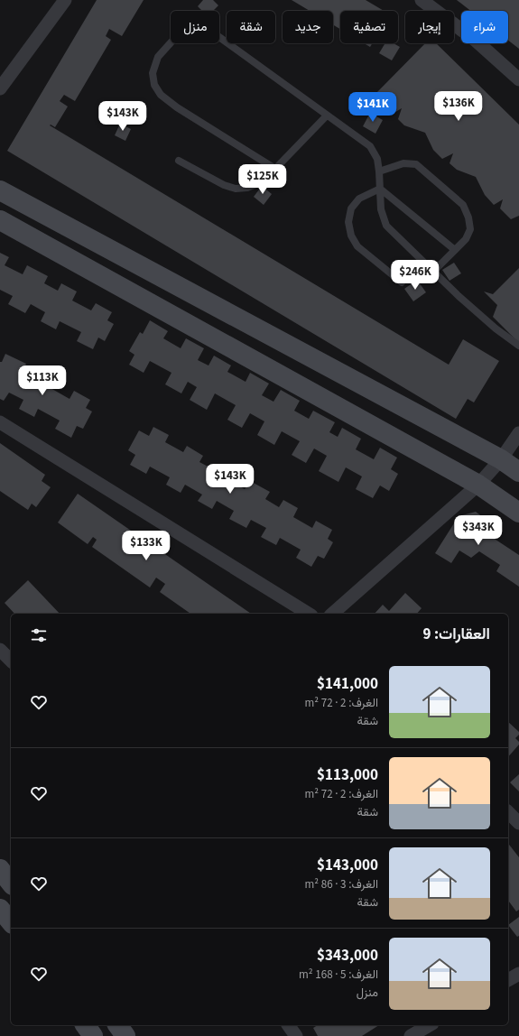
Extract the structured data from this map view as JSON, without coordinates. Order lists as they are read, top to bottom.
{
  "page": {
    "chip": [
      "شراء",
      "إيجار",
      "تصفية",
      "جديد",
      "شقة",
      "منزل"
    ],
    "price": [
      "$136K",
      "$141K",
      "$143K",
      "$125K",
      "$246K",
      "$113K",
      "$143K",
      "$343K",
      "$133K"
    ],
    "heading": "العقارات: 9",
    "list": [
      {
        "name": "$141,000",
        "note": "الغرف: 2 · 72 m² · شقة"
      },
      {
        "name": "$113,000",
        "note": "الغرف: 2 · 72 m² · شقة"
      },
      {
        "name": "$143,000",
        "note": "الغرف: 3 · 86 m² · شقة"
      },
      {
        "name": "$343,000",
        "note": "الغرف: 5 · 168 m² · منزل"
      }
    ]
  }
}
